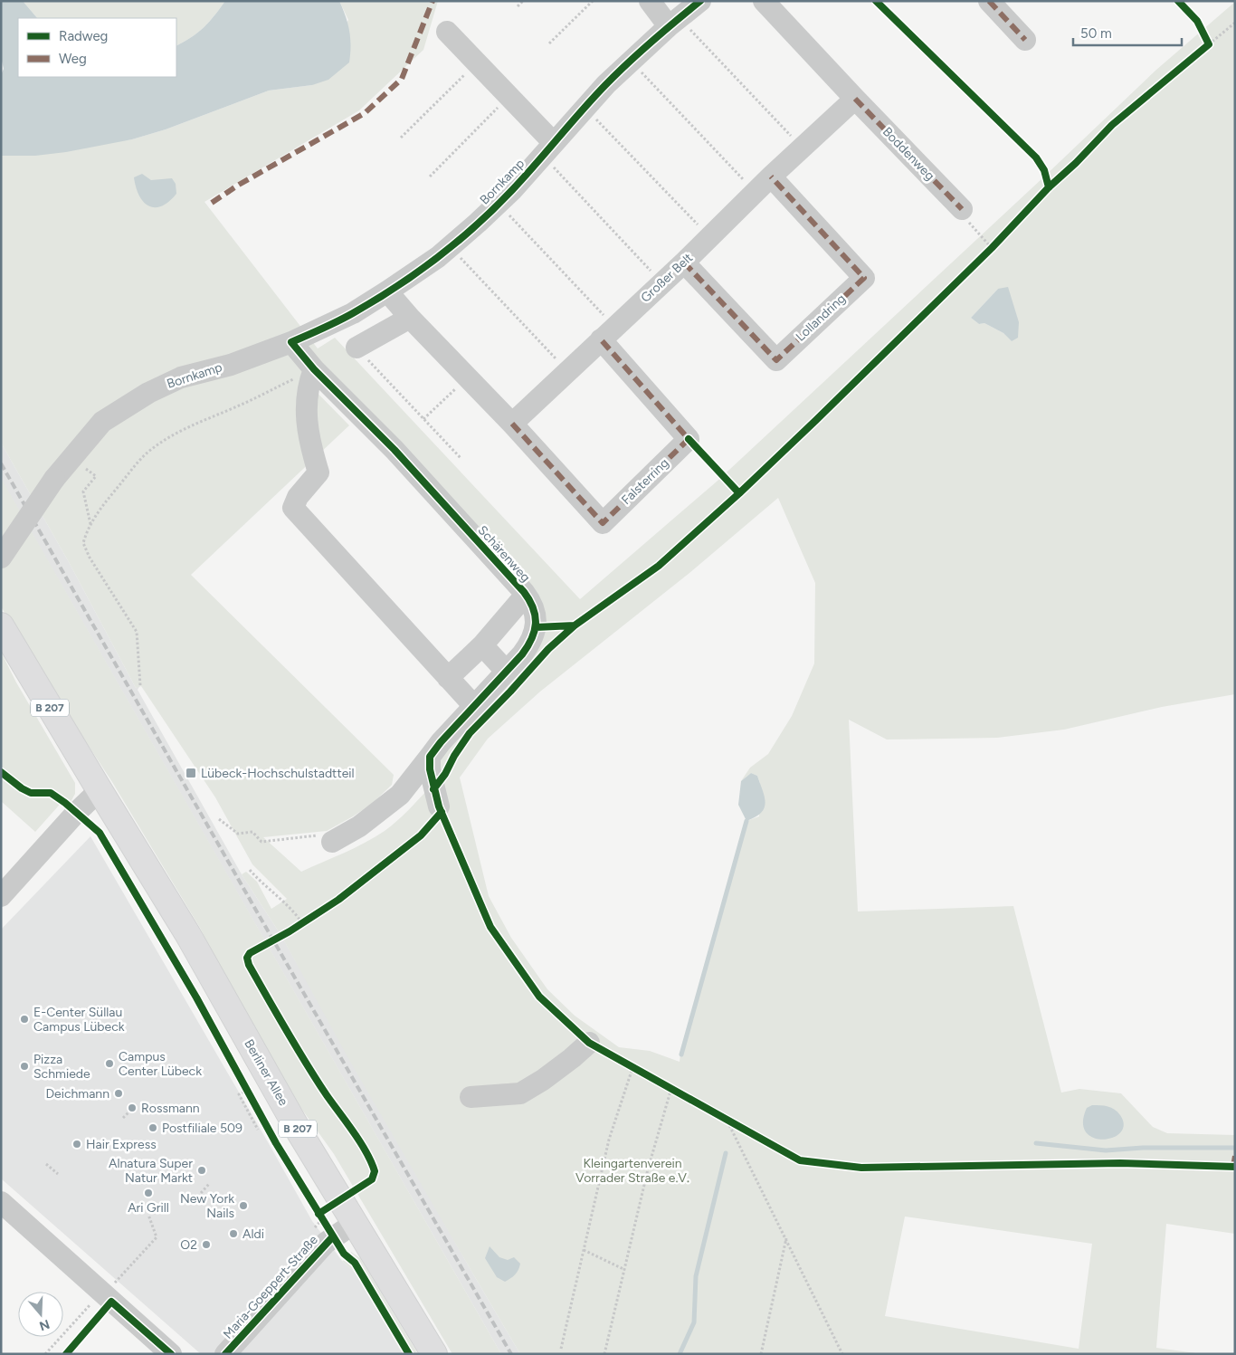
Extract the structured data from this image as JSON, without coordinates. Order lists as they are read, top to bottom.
{
  "streets": {
    "main road": ["B 207", "Berliner Allee"],
    "street": [
      "Boddenweg",
      "Bornkamp",
      "Großer Belt",
      "Lollandring",
      "Falsterring",
      "Schärenweg",
      "Maria-Goeppert-Straße"
    ]
  },
  "crossings": [
    ["Boddenweg", "Großer Belt"],
    ["Bornkamp", "Schärenweg"],
    ["Großer Belt", "Lollandring"],
    ["Großer Belt", "Falsterring"],
    ["B 207", "Berliner Allee"],
    ["Berliner Allee", "Maria-Goeppert-Straße"]
  ],
  "parks": ["Kleingartenverein Vorrader Straße e.V."],
  "places": {
    "transit": ["Lübeck-Hochschulstadtteil"],
    "other": [
      "E-Center Süllau Campus Lübeck",
      "Campus Center Lübeck",
      "Pizza Schmiede",
      "Deichmann",
      "Rossmann",
      "Postfiliale 509",
      "Hair Express",
      "Alnatura Super Natur Markt",
      "Ari Grill",
      "New York Nails",
      "Aldi",
      "O2"
    ]
  },
  "legend": ["Radweg", "Weg"],
  "scale_bar": "50 m",
  "north": "bottom"
}
